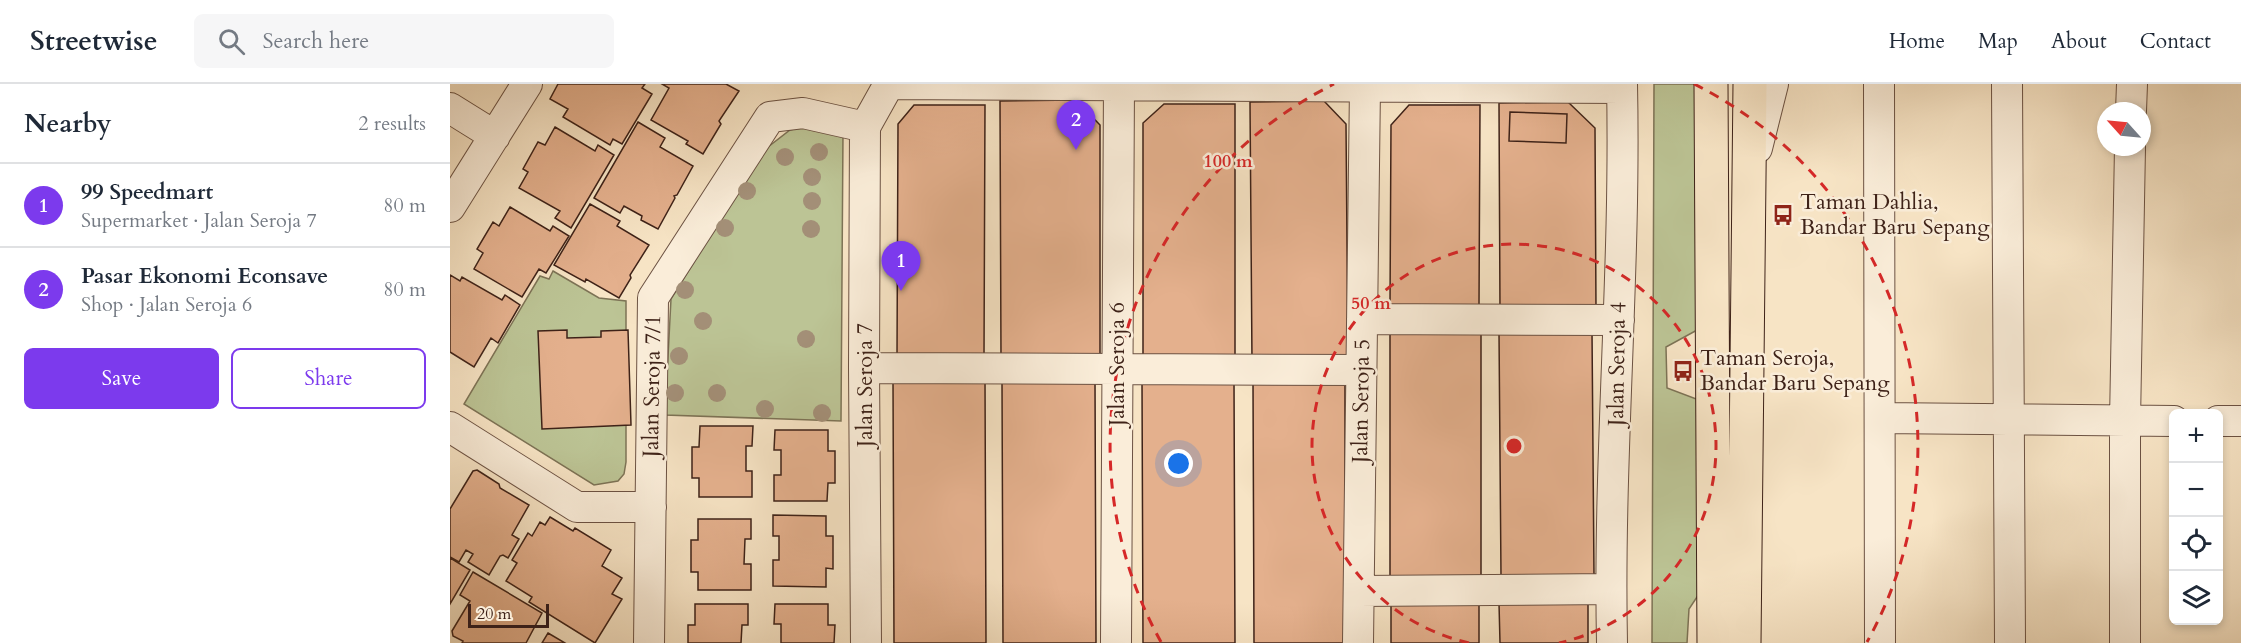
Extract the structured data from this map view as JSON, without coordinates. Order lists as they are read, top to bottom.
{
  "streets": {
    "street": [
      "Jalan Seroja 6",
      "Jalan Seroja 4",
      "Jalan Seroja 7",
      "Jalan Seroja 7/1",
      "Jalan Seroja 5"
    ]
  },
  "crossings": [
    ["Jalan Seroja 7", "Jalan Seroja 7/1"]
  ],
  "places": {
    "bus stop": ["Taman Dahlia, Bandar Baru Sepang", "Taman Seroja, Bandar Baru Sepang"]
  },
  "scale_bar": "20 m",
  "north": "top left",
  "page": {
    "header": "Streetwise",
    "search": "Search here",
    "nav": [
      "Home",
      "Map",
      "About",
      "Contact"
    ],
    "heading": ["Nearby", "2 results"],
    "pins": ["2", "1"],
    "list": [
      {
        "mark": "1",
        "name": "99 Speedmart",
        "note": "Supermarket · Jalan Seroja 7",
        "value": "80 m"
      },
      {
        "mark": "2",
        "name": "Pasar Ekonomi Econsave",
        "note": "Shop · Jalan Seroja 6",
        "value": "80 m"
      }
    ],
    "buttons": ["Save", "Share"],
    "map_buttons": ["+", "−"],
    "scale": "20 m"
  },
  "rings": ["100 m", "50 m"]
}
